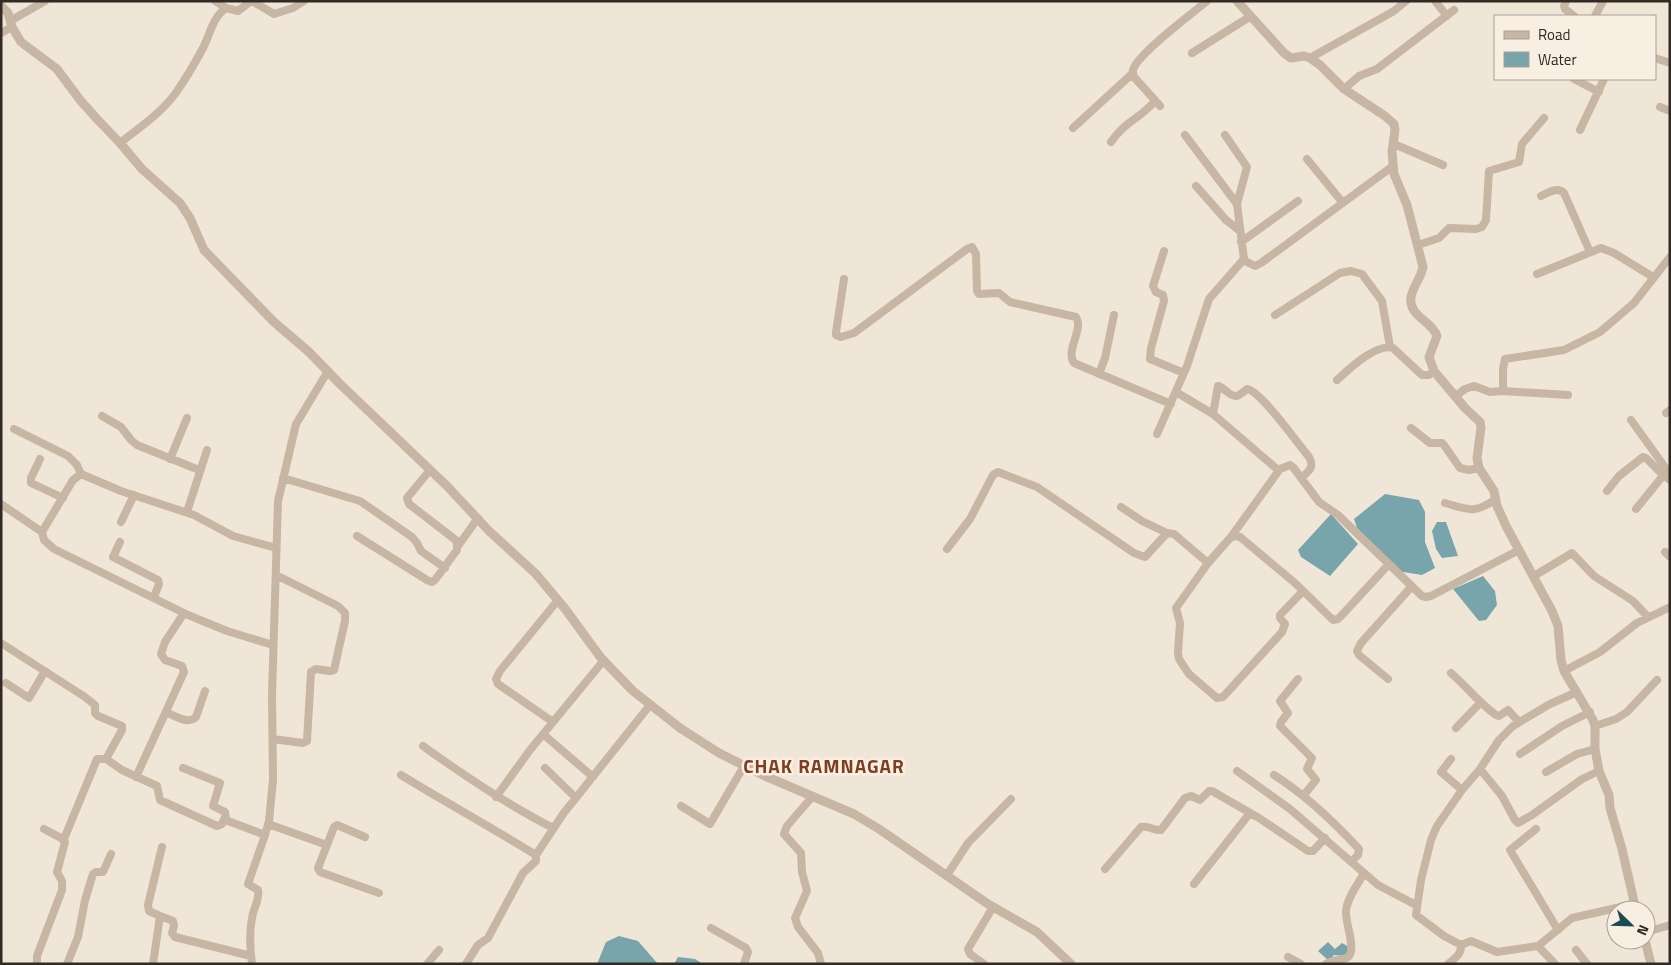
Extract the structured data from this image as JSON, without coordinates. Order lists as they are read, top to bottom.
{
  "districts": ["CHAK RAMNAGAR"],
  "legend": ["Road", "Water"],
  "north": "bottom right"
}
